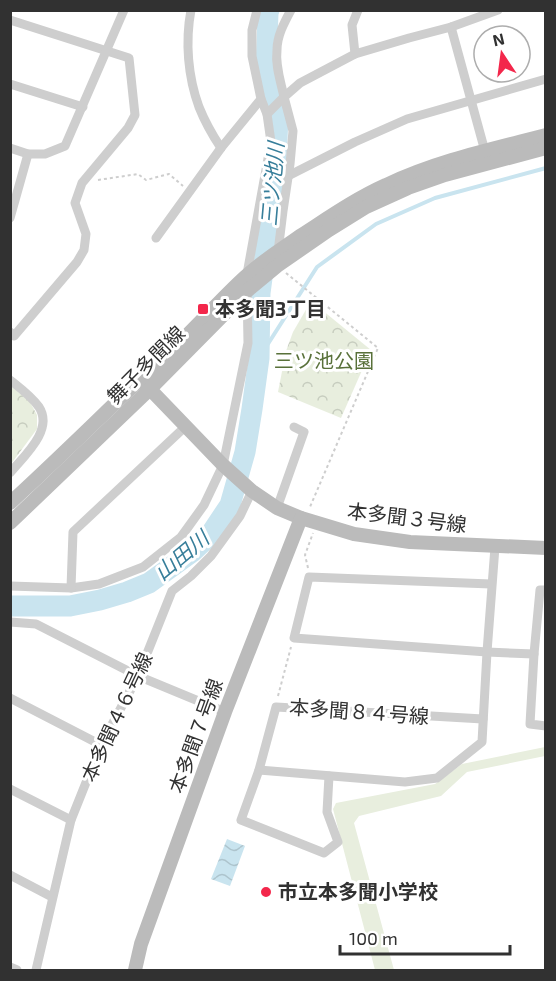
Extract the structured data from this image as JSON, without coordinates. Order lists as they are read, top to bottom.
{
  "streets": {
    "street": [
      "舞子多聞線",
      "本多聞３号線",
      "本多聞８４号線",
      "本多聞４６号線",
      "本多聞７号線"
    ]
  },
  "crossings": [
    ["舞子多聞線", "本多聞３号線"],
    ["本多聞３号線", "本多聞４６号線"],
    ["本多聞３号線", "本多聞７号線"]
  ],
  "water": ["三ツ池川", "山田川"],
  "parks": ["三ツ池公園"],
  "places": {
    "transit": ["本多聞3丁目"],
    "other": ["市立本多聞小学校"]
  },
  "scale_bar": "100 m",
  "north": "top"
}
